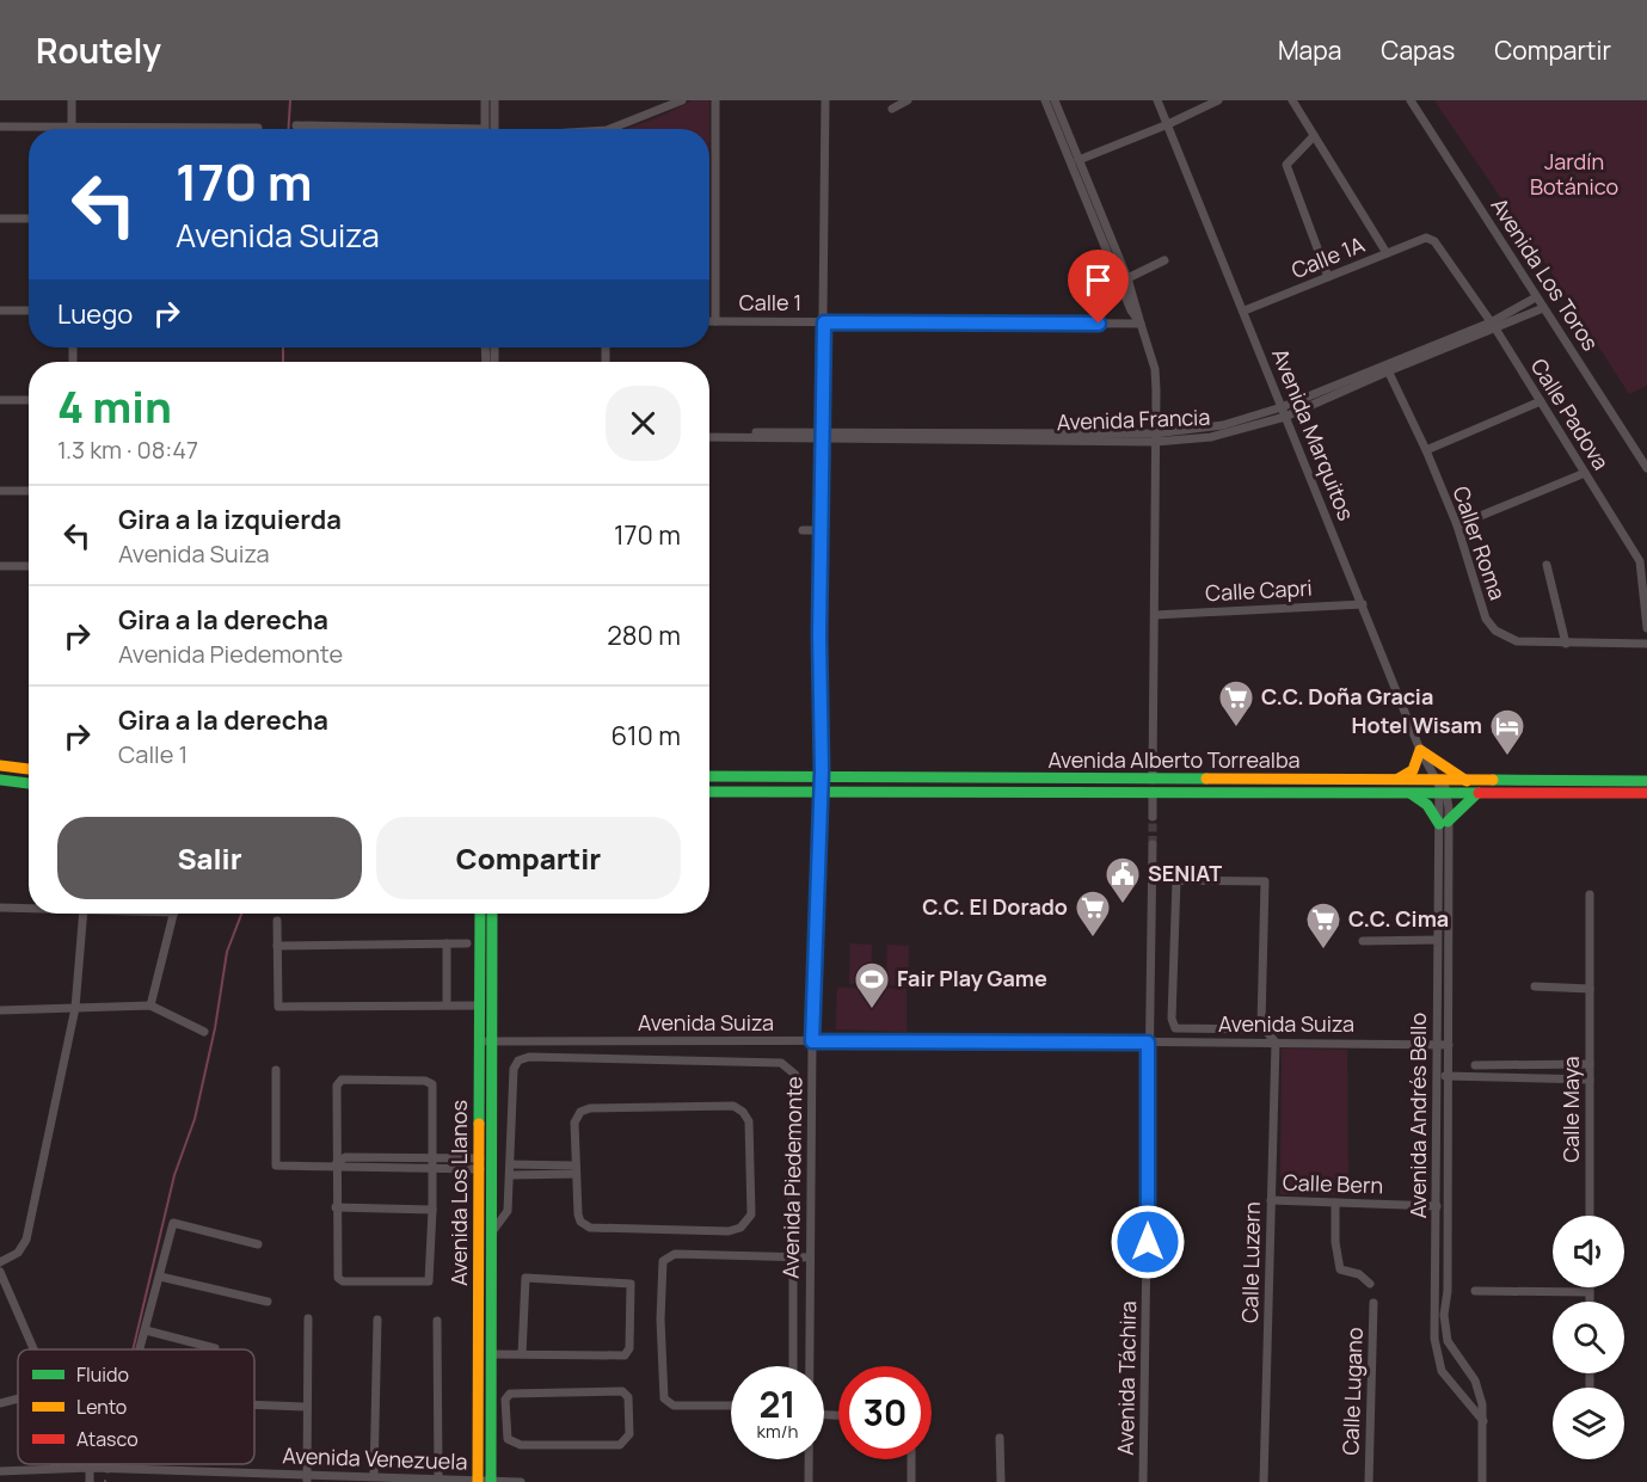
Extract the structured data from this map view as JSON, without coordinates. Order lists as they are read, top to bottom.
{
  "streets": {
    "main road": ["Avenida Alberto Torrealba", "Avenida Los Llanos"],
    "street": [
      "Calle 1A",
      "Avenida Los Toros",
      "Calle 1",
      "Calle Padova",
      "Avenida Francia",
      "Avenida Marquitos",
      "Caller Roma",
      "Calle Capri",
      "Avenida Suiza",
      "Calle Maya",
      "Avenida Andrés Bello",
      "Avenida Piedemonte",
      "Calle Bern",
      "Calle Luzern",
      "Avenida Táchira",
      "Calle Lugano",
      "Avenida Venezuela"
    ]
  },
  "crossings": [
    ["Calle 1A", "Calle Padova"],
    ["Calle 1A", "Avenida Marquitos"],
    ["Avenida Los Toros", "Avenida Francia"],
    ["Calle 1", "Avenida Piedemonte"],
    ["Calle Padova", "Avenida Francia"],
    ["Avenida Francia", "Avenida Marquitos"],
    ["Avenida Francia", "Caller Roma"],
    ["Avenida Francia", "Avenida Piedemonte"],
    ["Avenida Marquitos", "Calle Capri"],
    ["Avenida Marquitos", "Avenida Alberto Torrealba"],
    ["Avenida Marquitos", "Avenida Andrés Bello"],
    ["Avenida Alberto Torrealba", "Avenida Andrés Bello"],
    ["Avenida Alberto Torrealba", "Avenida Piedemonte"],
    ["Avenida Suiza", "Avenida Andrés Bello"],
    ["Avenida Suiza", "Avenida Piedemonte"],
    ["Avenida Suiza", "Avenida Los Llanos"],
    ["Avenida Suiza", "Calle Luzern"],
    ["Avenida Suiza", "Avenida Táchira"],
    ["Avenida Andrés Bello", "Calle Bern"],
    ["Calle Bern", "Calle Luzern"],
    ["Avenida Los Llanos", "Avenida Venezuela"]
  ],
  "parks": ["Jardín Botánico"],
  "places": {
    "supermarket": ["C.C. Doña Gracia", "C.C. El Dorado", "C.C. Cima"],
    "hotel": ["Hotel Wisam"],
    "public building": ["SENIAT"],
    "sports": ["Fair Play Game"]
  },
  "legend": ["Fluido", "Lento", "Atasco"],
  "page": {
    "header": "Routely",
    "nav": ["Mapa", "Capas", "Compartir"],
    "turn": ["170 m", "Avenida Suiza"],
    "then": "Luego",
    "heading": ["4 min", "1.3 km · 08:47"],
    "list": [
      {
        "name": "Gira a la izquierda",
        "note": "Avenida Suiza",
        "value": "170 m"
      },
      {
        "name": "Gira a la derecha",
        "note": "Avenida Piedemonte",
        "value": "280 m"
      },
      {
        "name": "Gira a la derecha",
        "note": "Calle 1",
        "value": "610 m"
      }
    ],
    "buttons": ["Salir", "Compartir"],
    "speed": "21 km/h",
    "limit": "30"
  }
}
